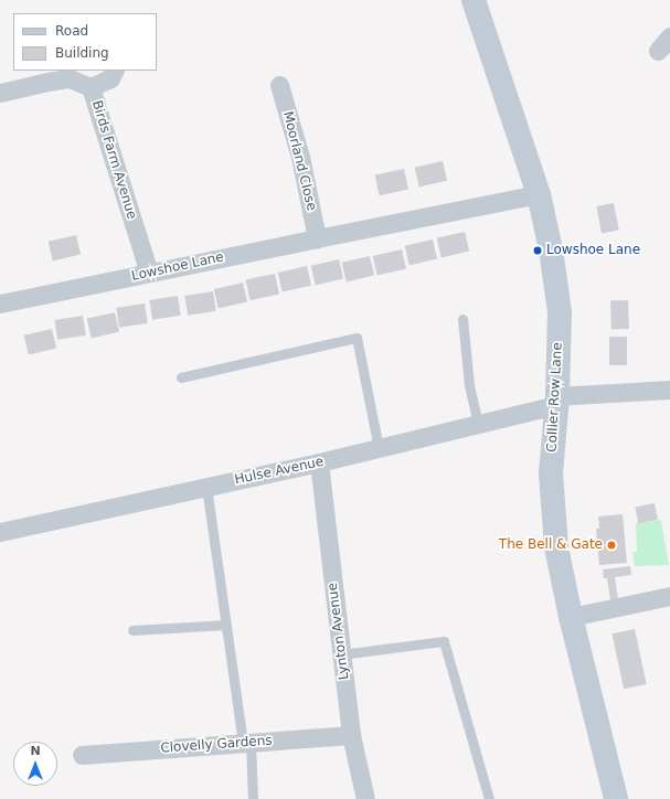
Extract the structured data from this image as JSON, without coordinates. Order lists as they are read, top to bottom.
{
  "streets": {
    "main road": ["Collier Row Lane"],
    "street": [
      "Birds Farm Avenue",
      "Moorland Close",
      "Lowshoe Lane",
      "Hulse Avenue",
      "Lynton Avenue",
      "Clovelly Gardens"
    ]
  },
  "crossings": [
    ["Birds Farm Avenue", "Lowshoe Lane"],
    ["Moorland Close", "Lowshoe Lane"],
    ["Lowshoe Lane", "Collier Row Lane"],
    ["Collier Row Lane", "Hulse Avenue"],
    ["Hulse Avenue", "Lynton Avenue"],
    ["Lynton Avenue", "Clovelly Gardens"]
  ],
  "places": ["Lowshoe Lane", "The Bell & Gate"],
  "legend": ["Road", "Building"],
  "north": "top"
}
